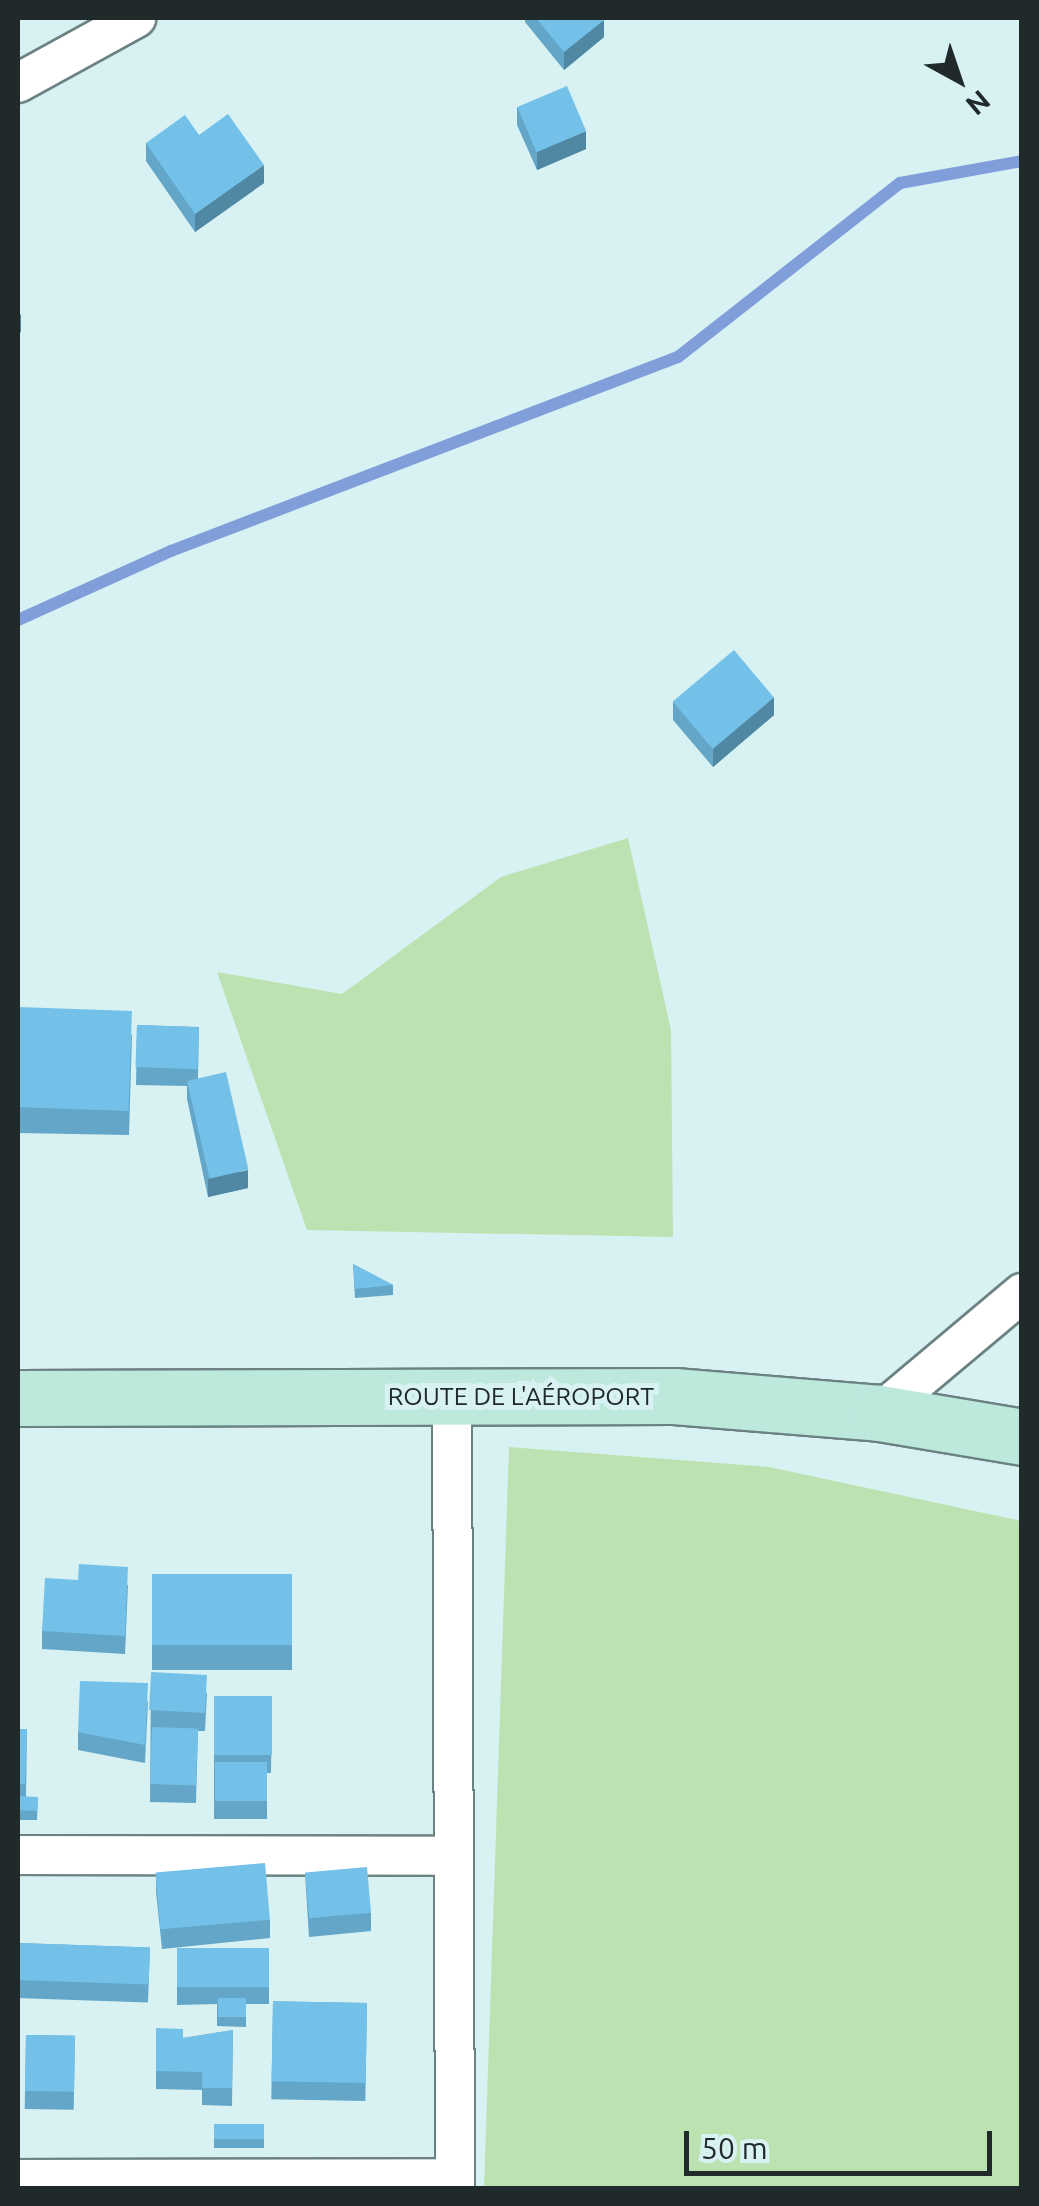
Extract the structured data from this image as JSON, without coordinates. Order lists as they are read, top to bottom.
{
  "streets": {
    "main road": ["ROUTE DE L'AÉROPORT"]
  },
  "scale_bar": "50 m",
  "north": "bottom right"
}
